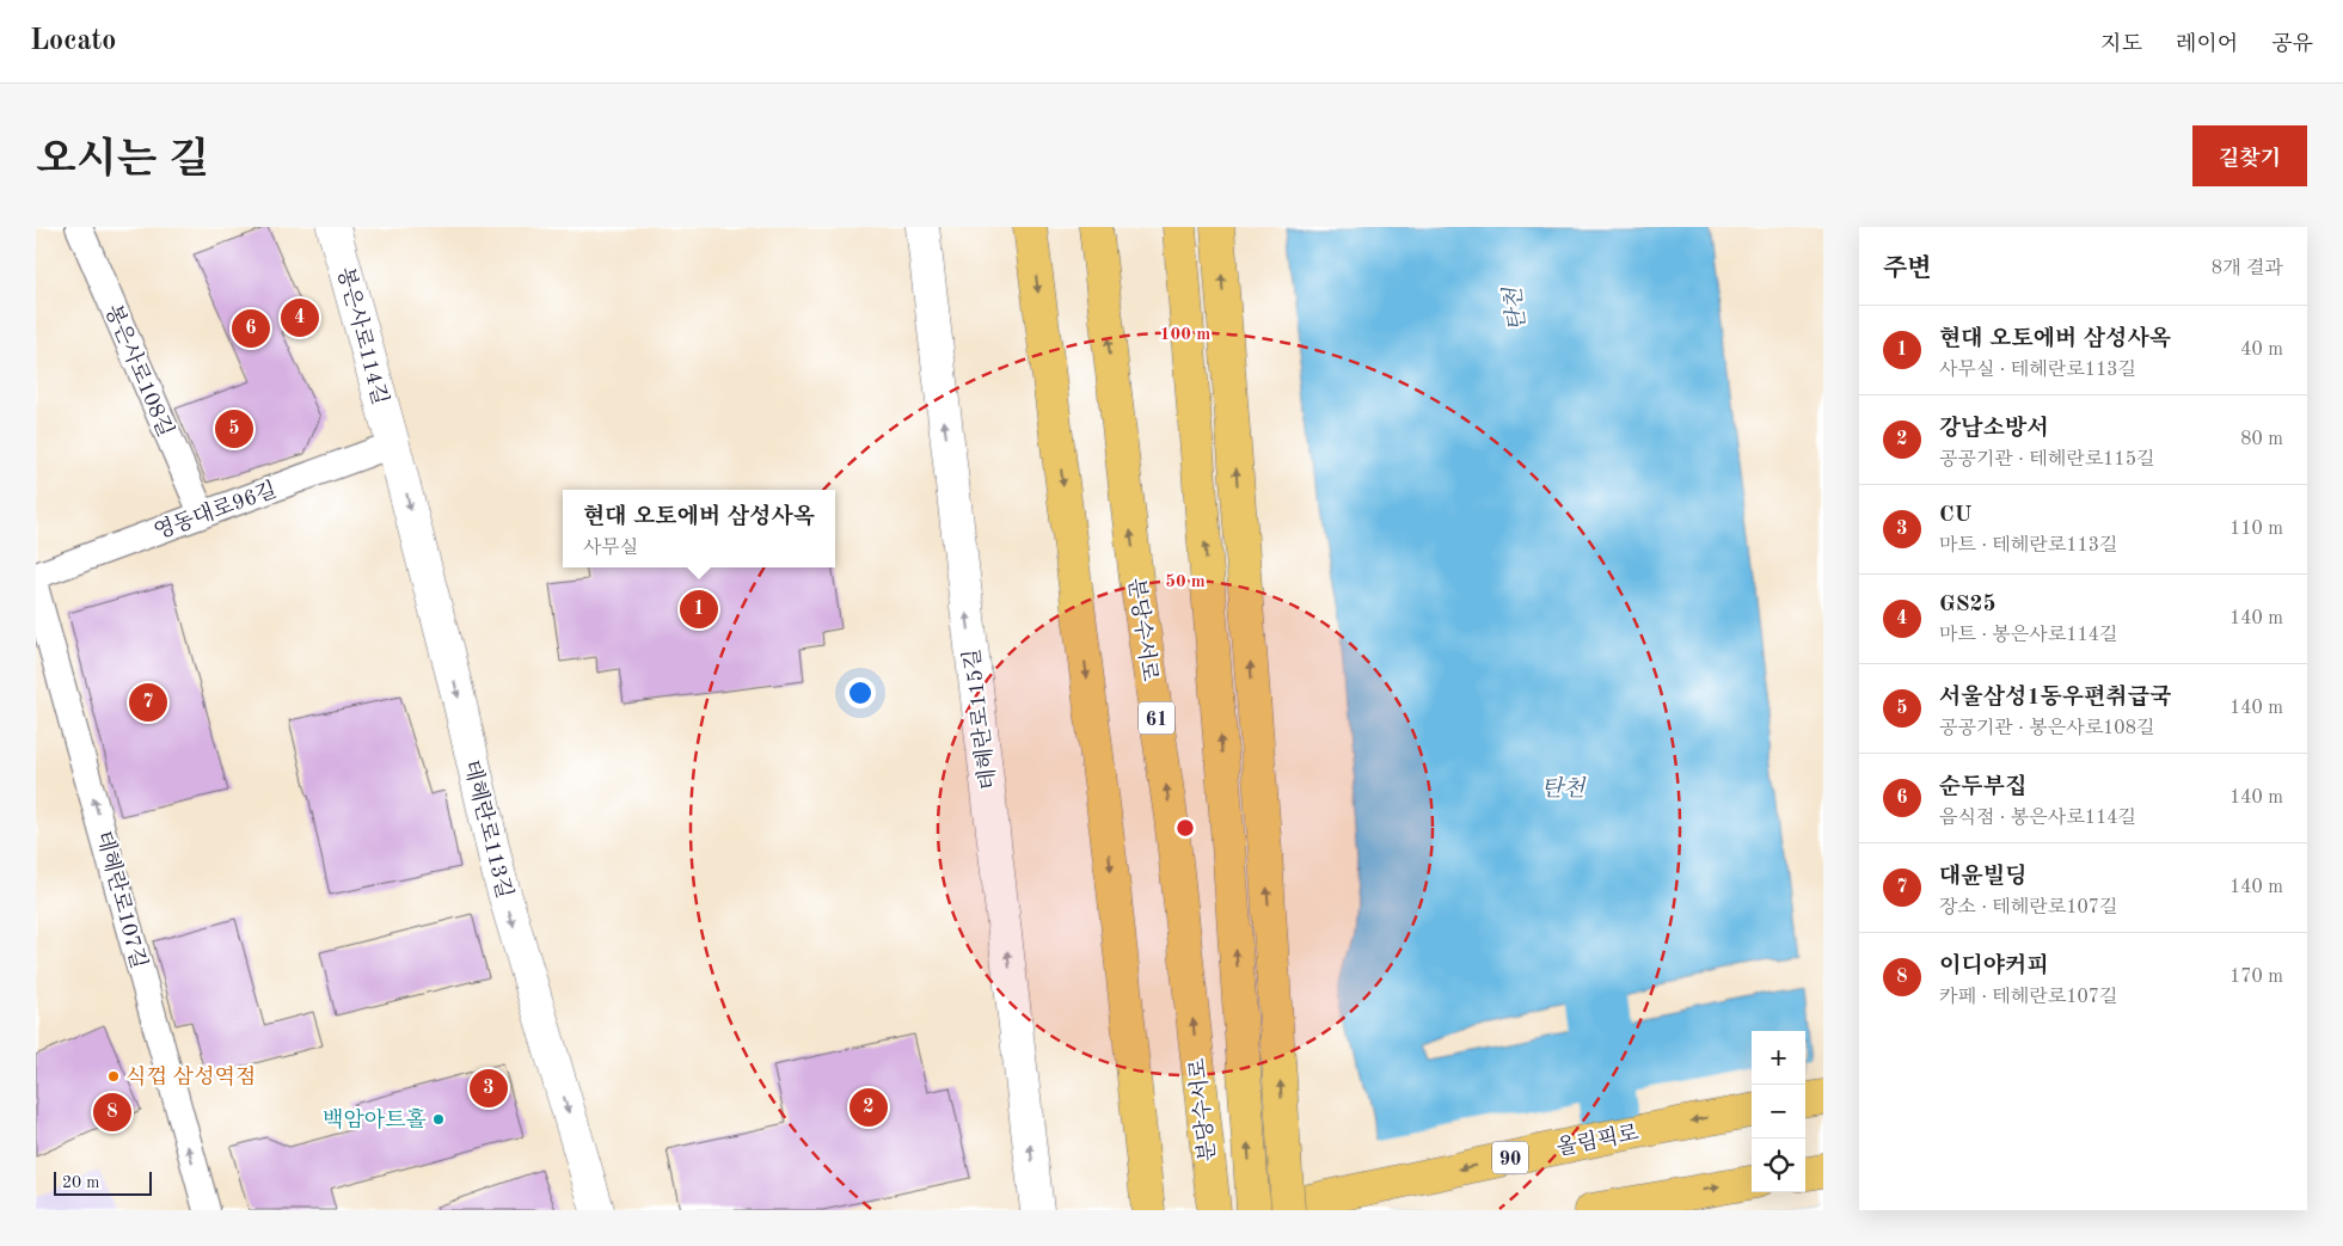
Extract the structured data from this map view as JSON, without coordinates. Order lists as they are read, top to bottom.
{
  "streets": {
    "main road": [
      "분당수서로",
      "61",
      "올림픽로",
      "90"
    ],
    "street": [
      "봉은사로114길",
      "봉은사로108길",
      "영동대로96길",
      "테헤란로115길",
      "테헤란로113길",
      "테헤란로107길"
    ]
  },
  "crossings": [
    ["봉은사로114길", "영동대로96길"],
    ["봉은사로114길", "테헤란로113길"],
    ["봉은사로108길", "영동대로96길"],
    ["영동대로96길", "테헤란로113길"]
  ],
  "one_way": ["테헤란로115길", "테헤란로113길", "테헤란로107길"],
  "water": ["탄천"],
  "places": ["식껍 삼성역점", "백암아트홀"],
  "scale_bar": "20 m",
  "page": {
    "header": "Locato",
    "nav": ["지도", "레이어", "공유"],
    "title": "오시는 길",
    "buttons": "길찾기",
    "heading": ["주변", "8개 결과"],
    "pins": [
      "4",
      "6",
      "5",
      "1",
      "7",
      "3",
      "2",
      "8"
    ],
    "list": [
      {
        "mark": "1",
        "name": "현대 오토에버 삼성사옥",
        "note": "사무실 · 테헤란로113길",
        "value": "40 m"
      },
      {
        "mark": "2",
        "name": "강남소방서",
        "note": "공공기관 · 테헤란로115길",
        "value": "80 m"
      },
      {
        "mark": "3",
        "name": "CU",
        "note": "마트 · 테헤란로113길",
        "value": "110 m"
      },
      {
        "mark": "4",
        "name": "GS25",
        "note": "마트 · 봉은사로114길",
        "value": "140 m"
      },
      {
        "mark": "5",
        "name": "서울삼성1동우편취급국",
        "note": "공공기관 · 봉은사로108길",
        "value": "140 m"
      },
      {
        "mark": "6",
        "name": "순두부집",
        "note": "음식점 · 봉은사로114길",
        "value": "140 m"
      },
      {
        "mark": "7",
        "name": "대윤빌딩",
        "note": "장소 · 테헤란로107길",
        "value": "140 m"
      },
      {
        "mark": "8",
        "name": "이디야커피",
        "note": "카페 · 테헤란로107길",
        "value": "170 m"
      }
    ],
    "popup": ["현대 오토에버 삼성사옥", "사무실"],
    "map_buttons": ["+", "−"],
    "scale": "20 m"
  },
  "rings": ["100 m", "50 m"]
}
